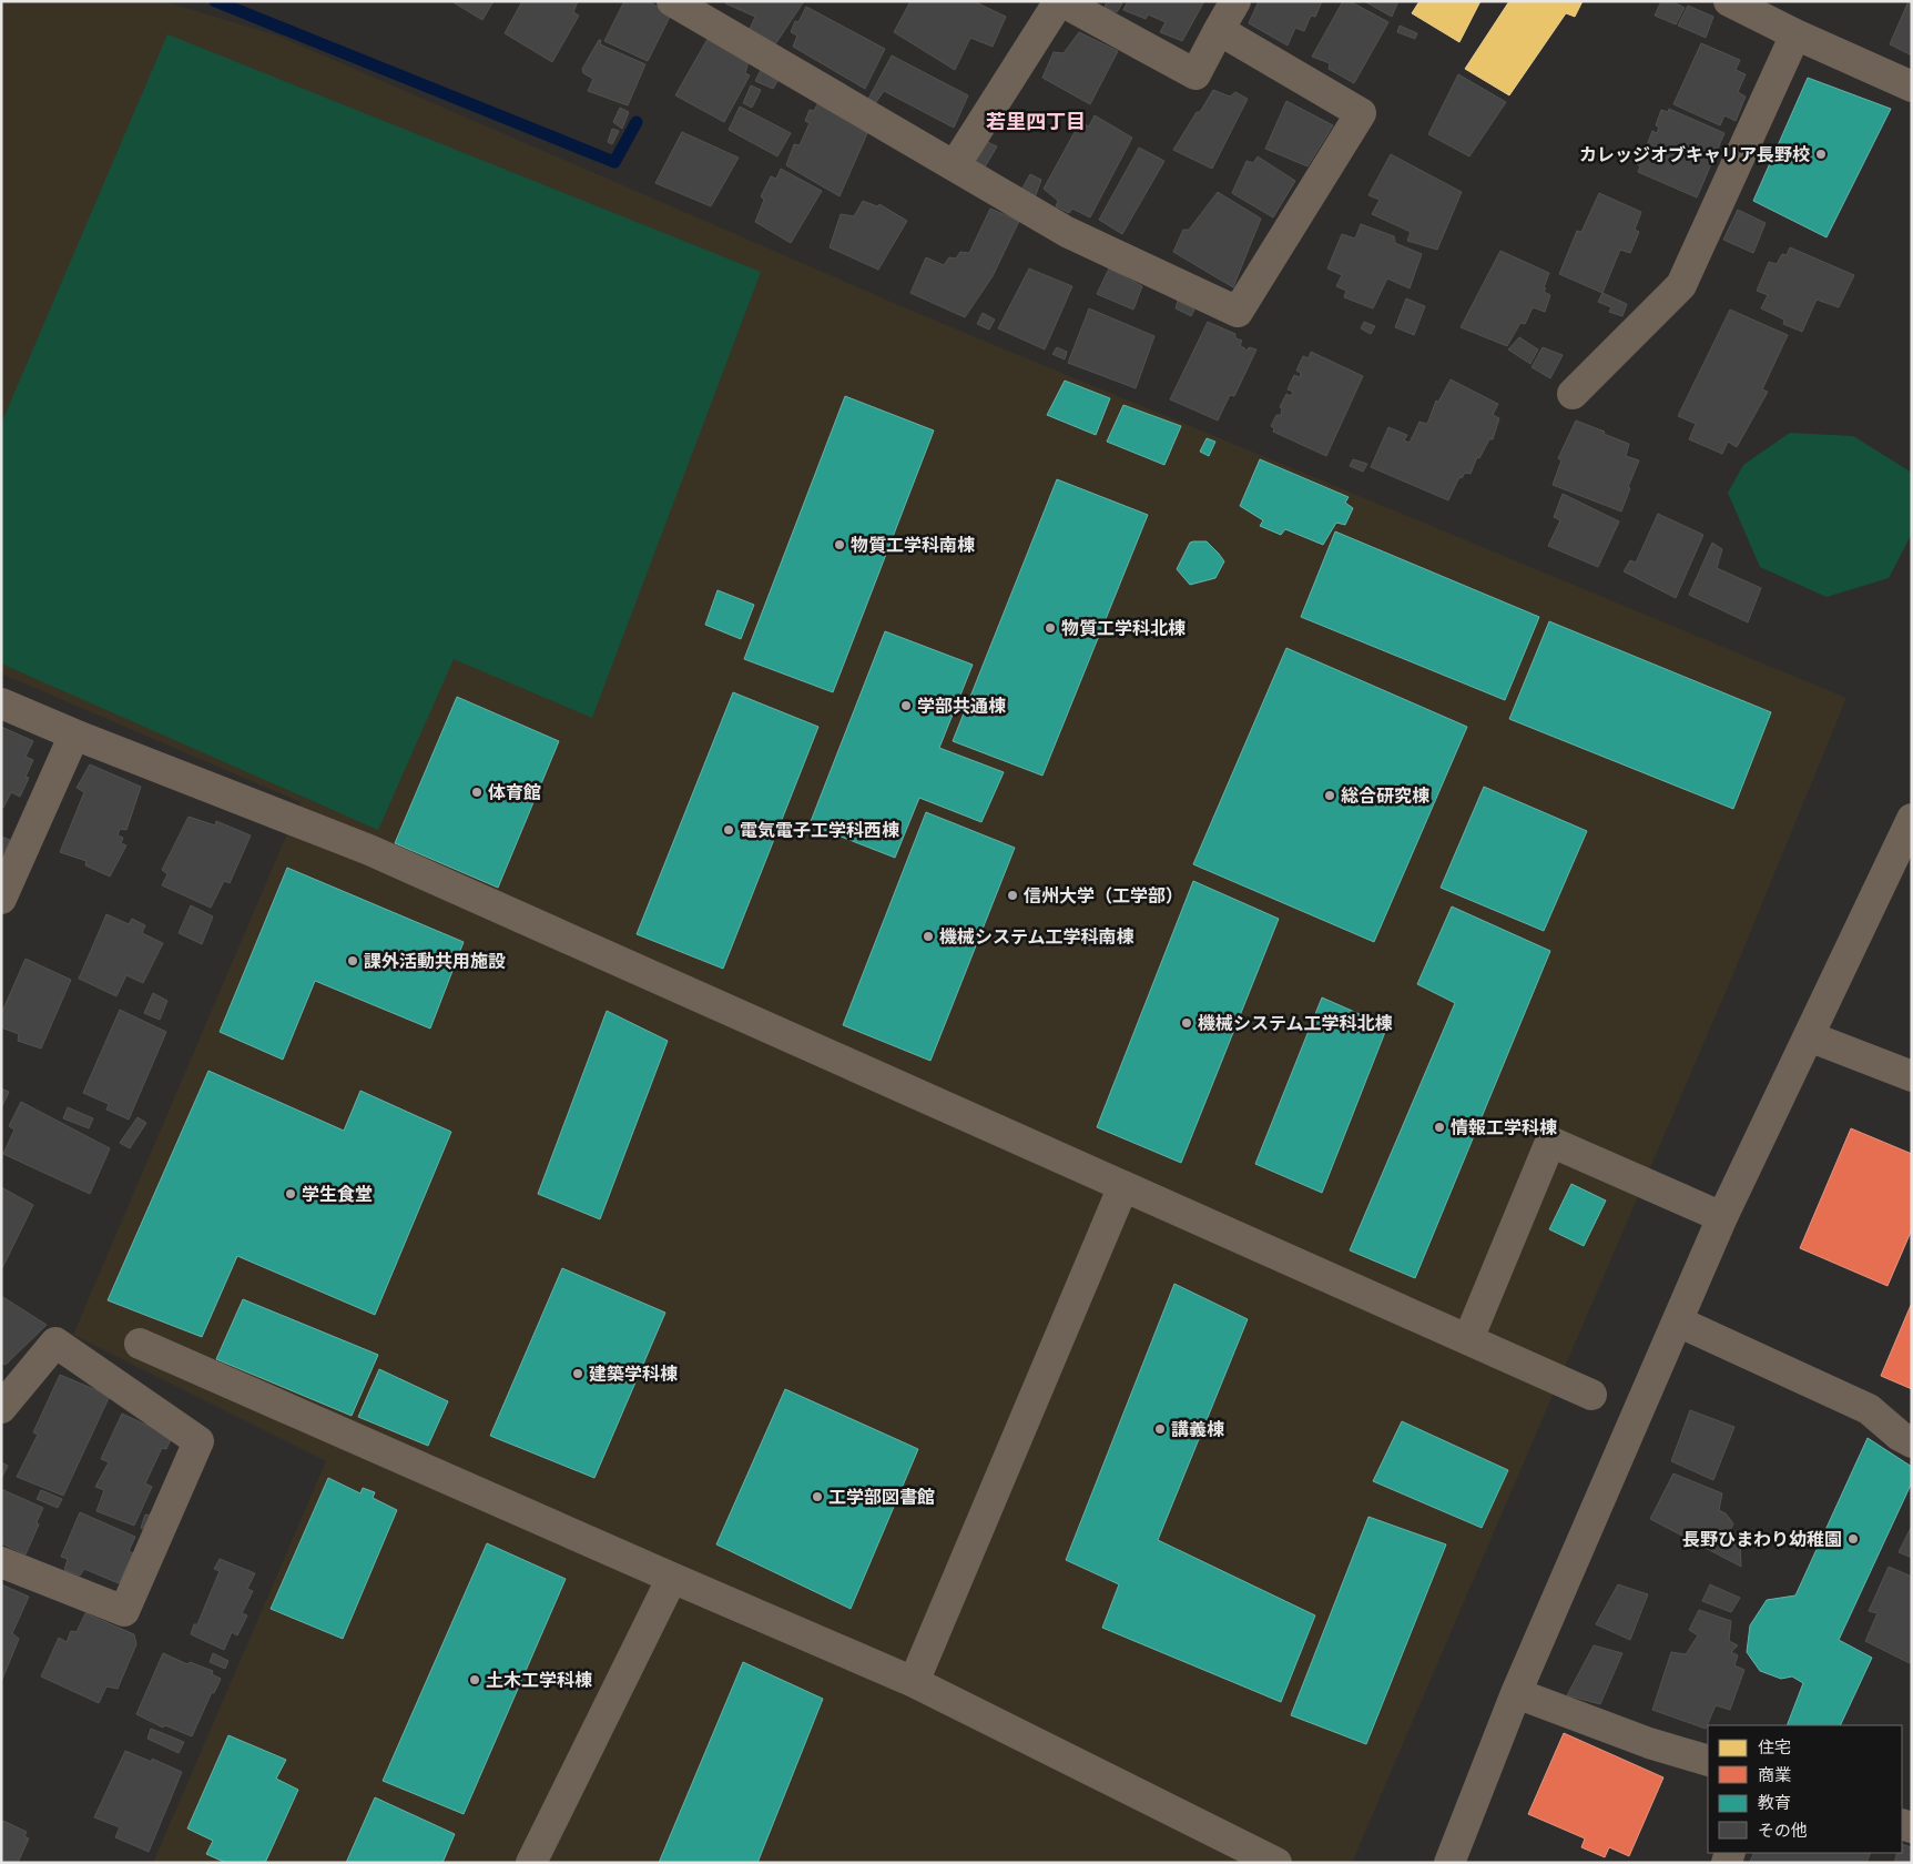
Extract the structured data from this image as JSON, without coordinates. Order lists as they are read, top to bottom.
{
  "districts": ["若里四丁目"],
  "places": [
    "カレッジオブキャリア長野校",
    "物質工学科南棟",
    "物質工学科北棟",
    "学部共通棟",
    "体育館",
    "総合研究棟",
    "電気電子工学科西棟",
    "信州大学（工学部）",
    "機械システム工学科南棟",
    "課外活動共用施設",
    "機械システム工学科北棟",
    "情報工学科棟",
    "学生食堂",
    "建築学科棟",
    "講義棟",
    "工学部図書館",
    "長野ひまわり幼稚園",
    "土木工学科棟"
  ],
  "legend": [
    "住宅",
    "商業",
    "教育",
    "その他"
  ]
}
